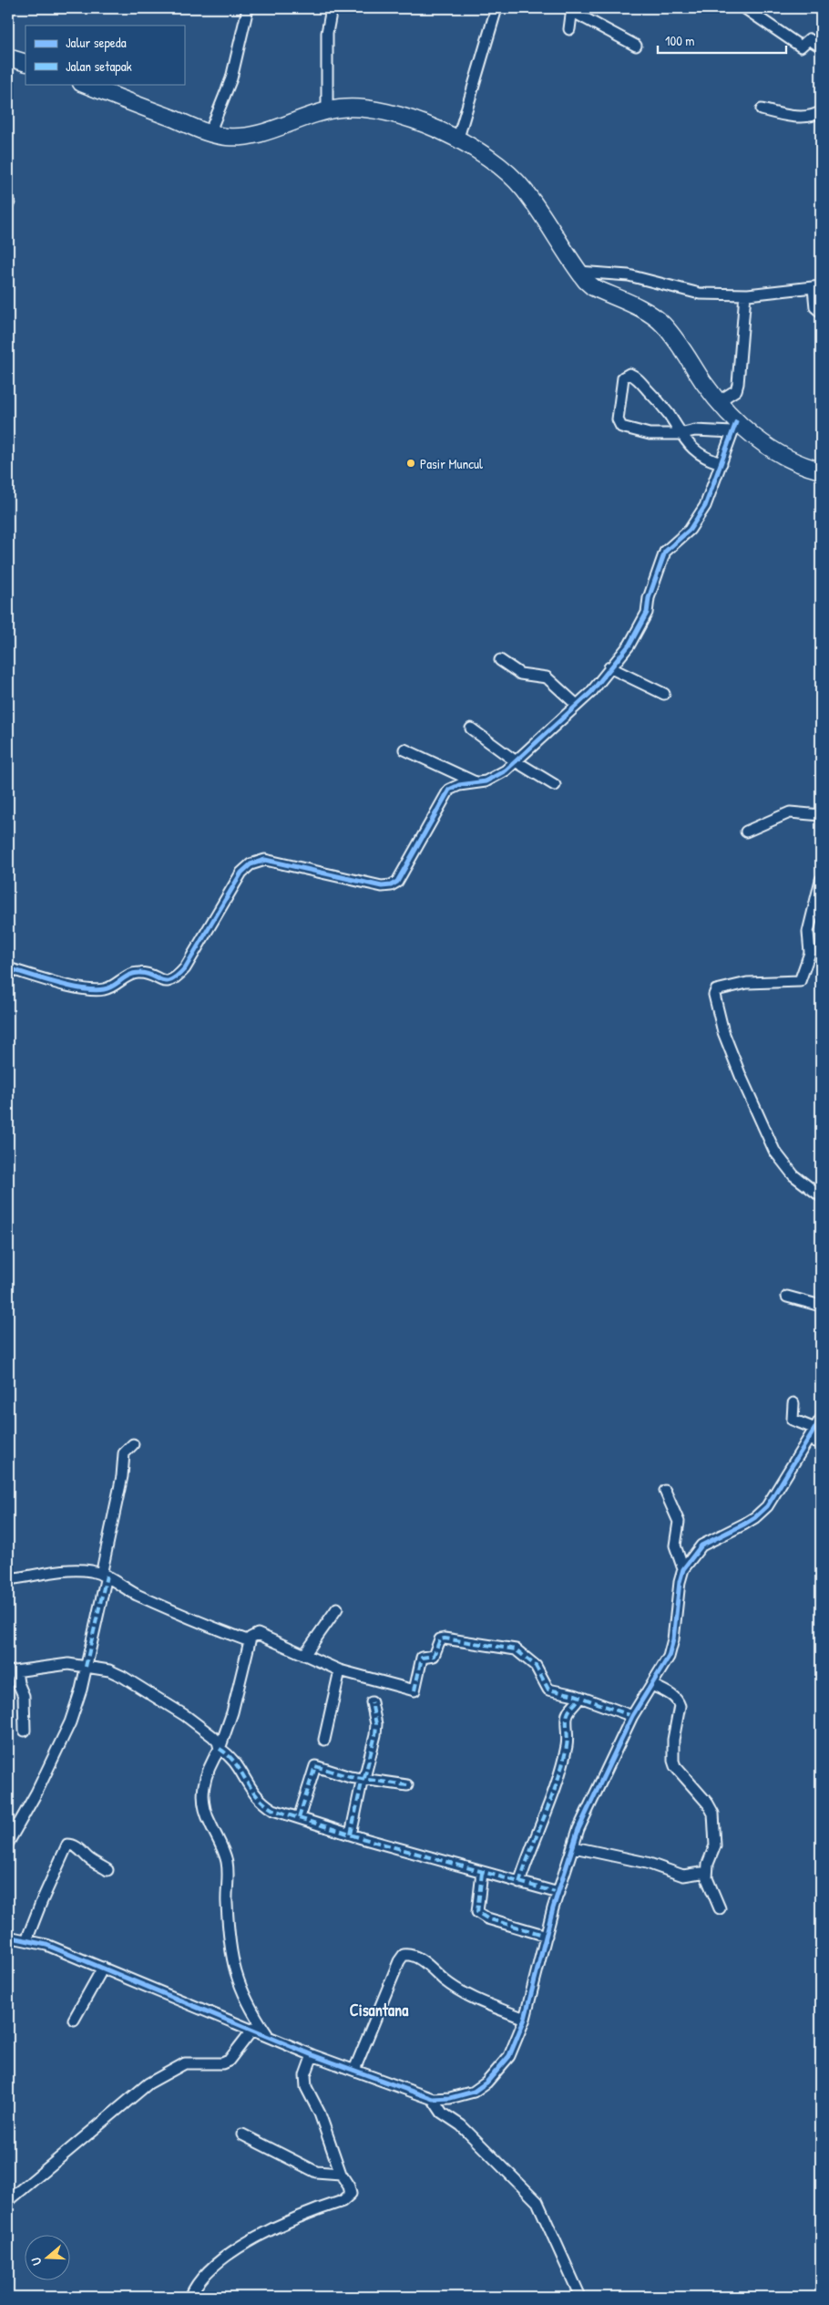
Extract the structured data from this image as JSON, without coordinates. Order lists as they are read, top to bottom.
{
  "districts": ["Cisantana"],
  "places": ["Pasir Muncul"],
  "legend": ["Jalur sepeda", "Jalan setapak"],
  "scale_bar": "100 m",
  "north": "left"
}
